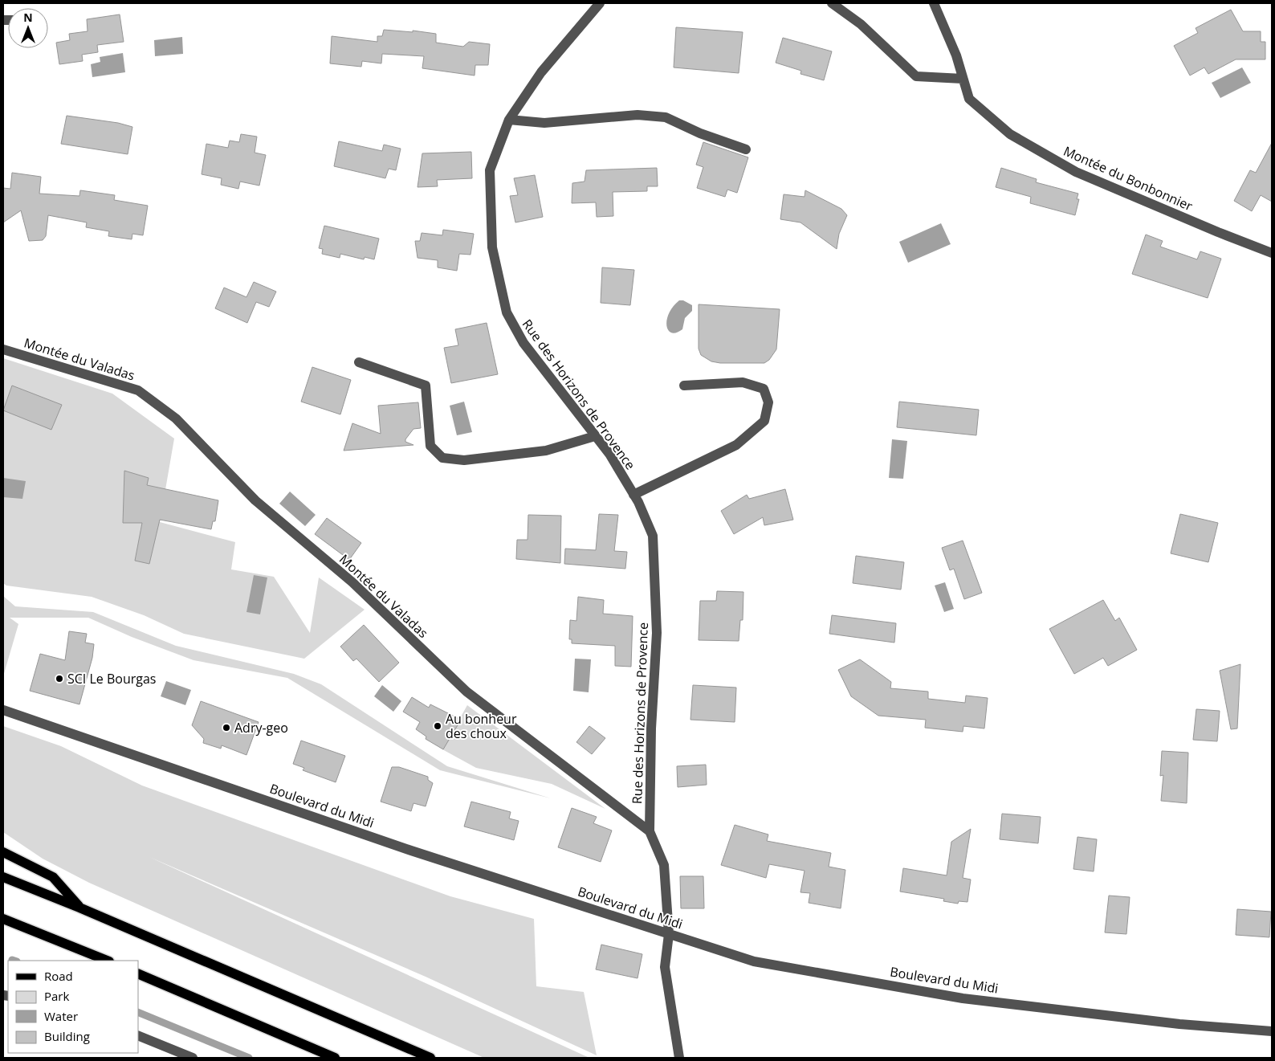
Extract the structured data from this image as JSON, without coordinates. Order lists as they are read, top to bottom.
{
  "streets": {
    "street": [
      "Montée du Bonbonnier",
      "Montée du Valadas",
      "Rue des Horizons de Provence",
      "Boulevard du Midi"
    ]
  },
  "crossings": [
    ["Montée du Valadas", "Rue des Horizons de Provence"],
    ["Montée du Valadas", "Boulevard du Midi"]
  ],
  "places": ["SCI Le Bourgas", "Au bonheur des choux", "Adry-geo"],
  "legend": [
    "Road",
    "Park",
    "Water",
    "Building"
  ],
  "north": "top"
}
